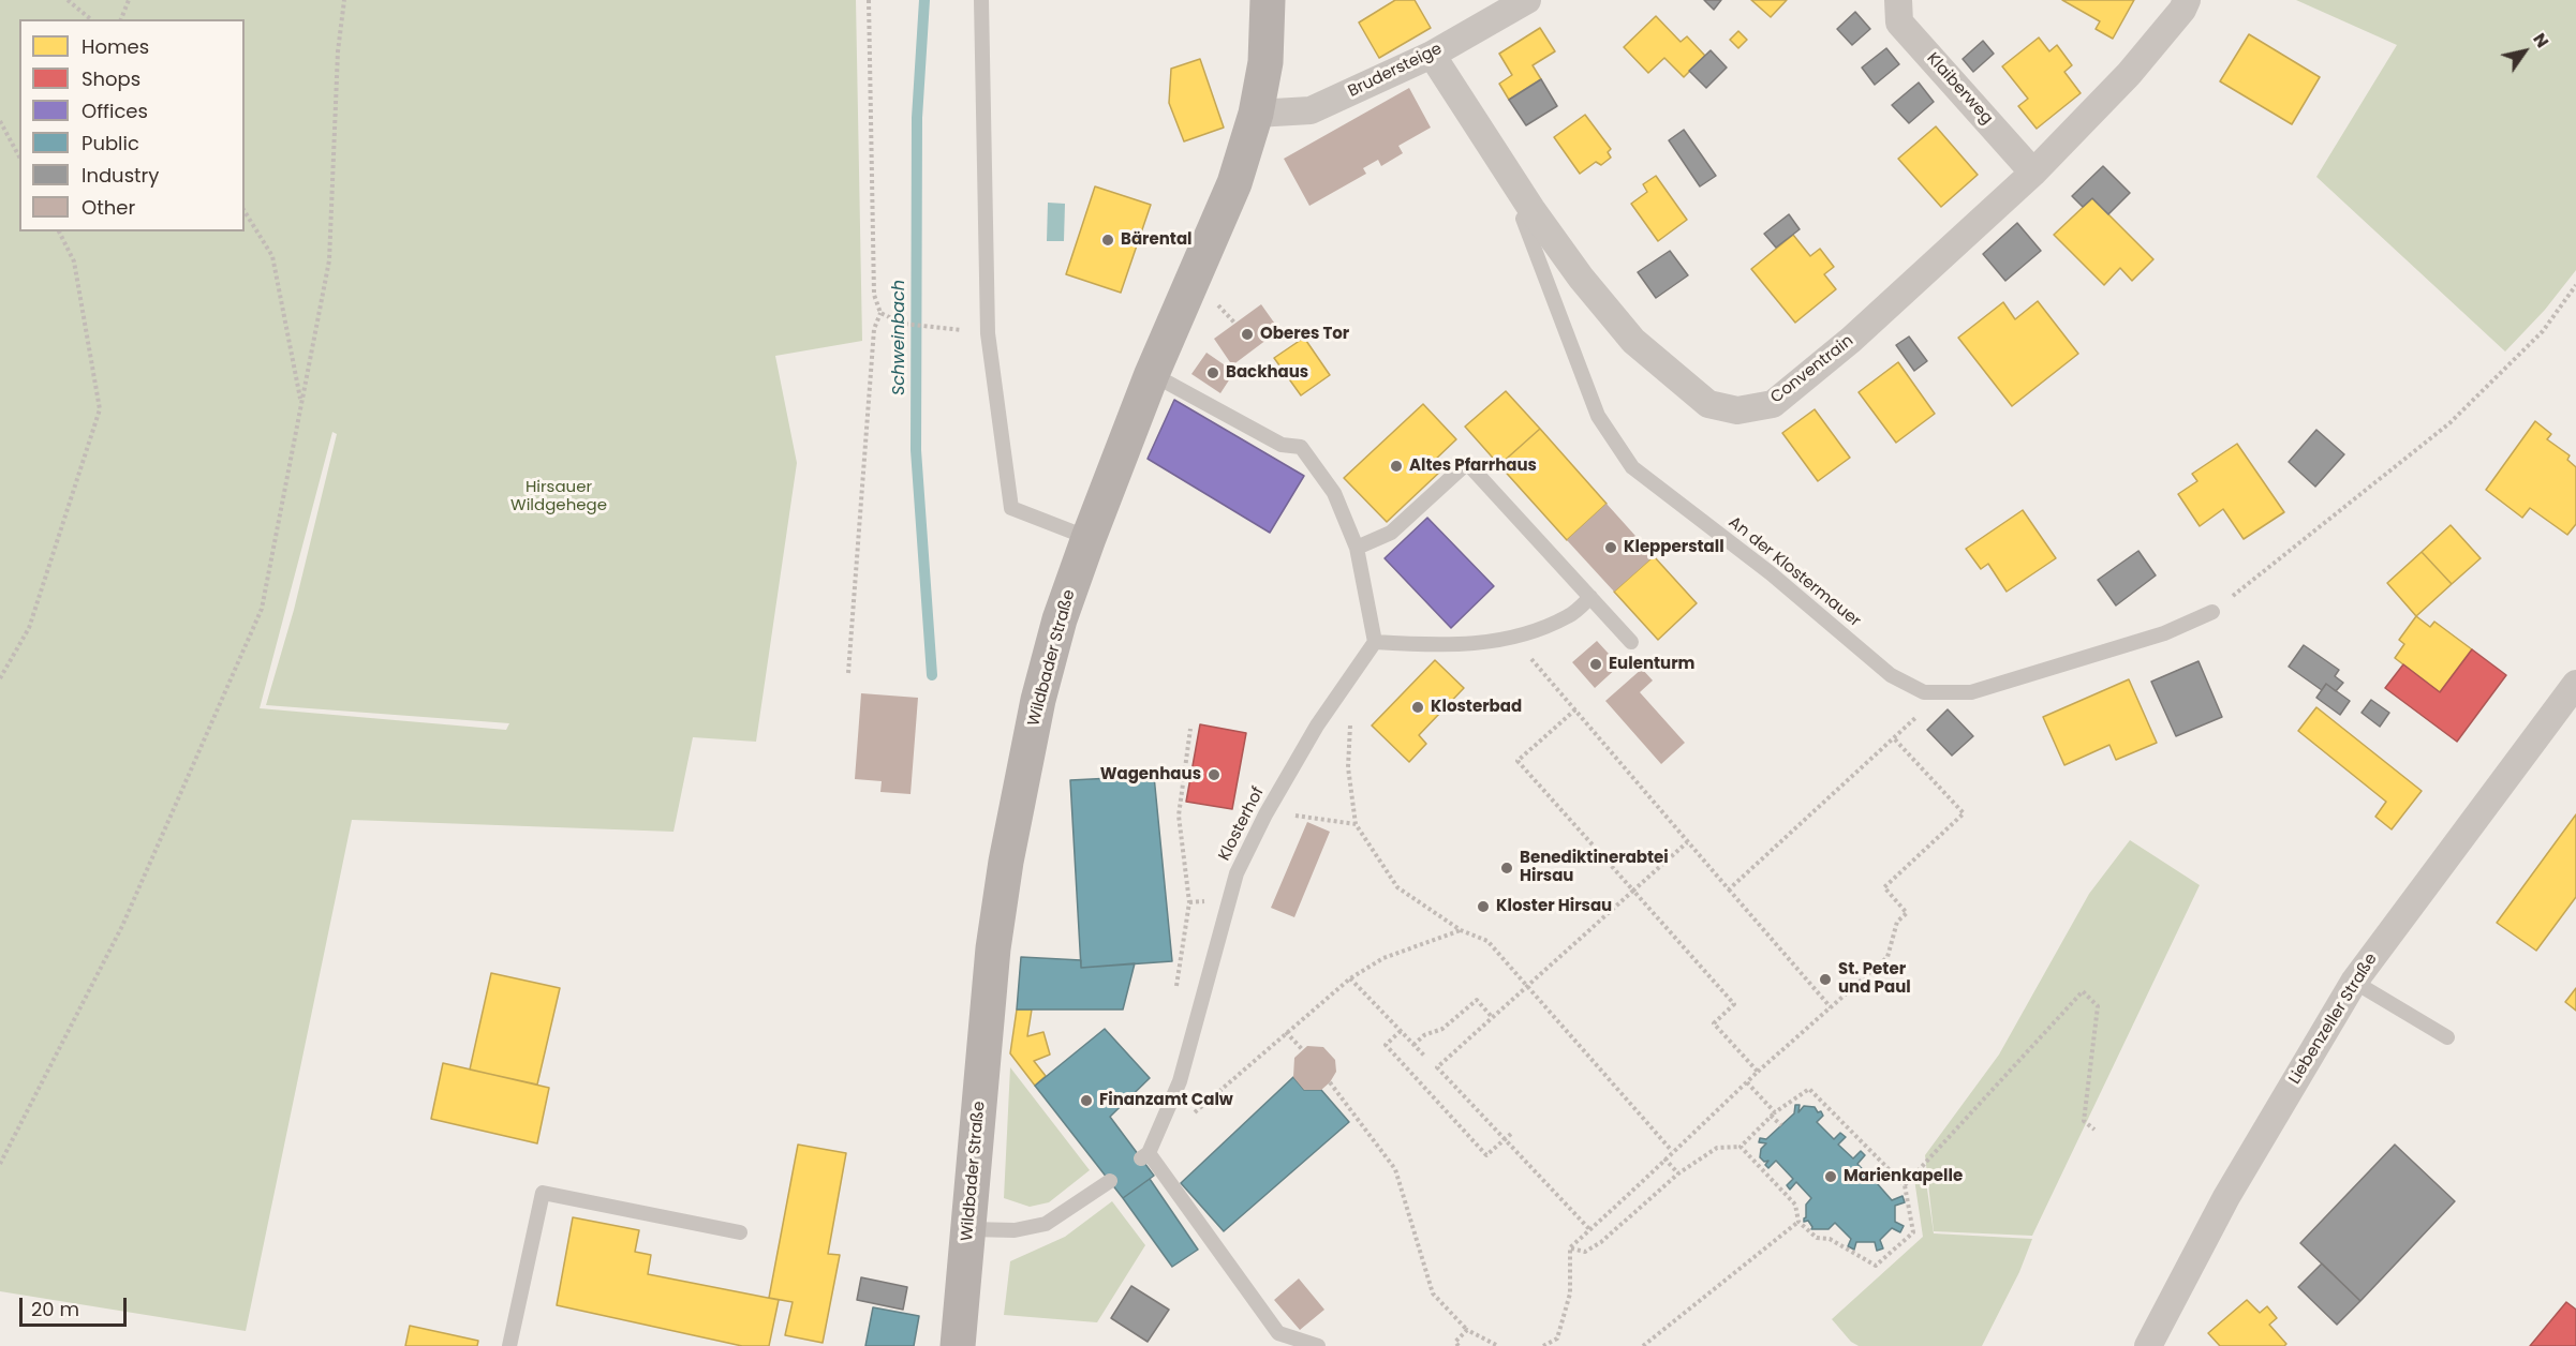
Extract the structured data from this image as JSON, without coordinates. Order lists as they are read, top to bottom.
{
  "streets": {
    "main road": ["Wildbader Straße"],
    "street": [
      "Brudersteige",
      "Klaiberweg",
      "Conventrain",
      "Liebenzeller Straße"
    ],
    "lane": ["An der Klostermauer", "Klosterhof"]
  },
  "crossings": [
    ["Brudersteige", "Conventrain"],
    ["Brudersteige", "Wildbader Straße"],
    ["Klaiberweg", "Conventrain"],
    ["Conventrain", "An der Klostermauer"]
  ],
  "water": ["Schweinbach"],
  "parks": ["Hirsauer Wildgehege"],
  "places": [
    "Bärental",
    "Oberes Tor",
    "Backhaus",
    "Altes Pfarrhaus",
    "Klepperstall",
    "Eulenturm",
    "Klosterbad",
    "Wagenhaus",
    "Benediktinerabtei Hirsau",
    "Kloster Hirsau",
    "St. Peter und Paul",
    "Finanzamt Calw",
    "Marienkapelle"
  ],
  "legend": [
    "Homes",
    "Shops",
    "Offices",
    "Public",
    "Industry",
    "Other"
  ],
  "scale_bar": "20 m",
  "north": "top right"
}
